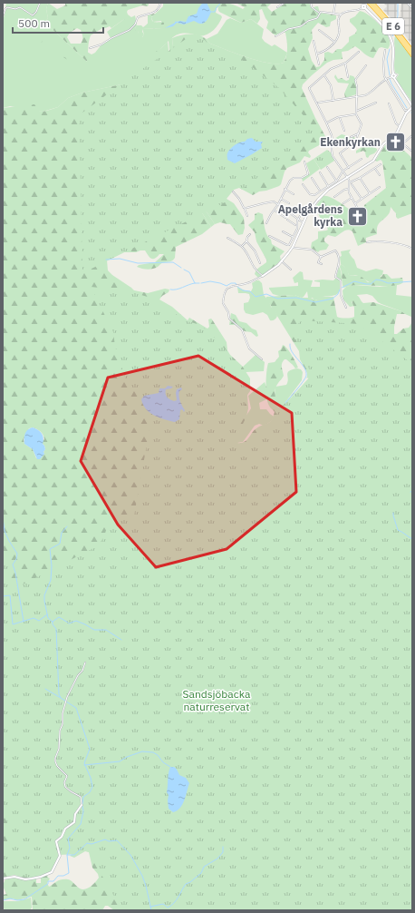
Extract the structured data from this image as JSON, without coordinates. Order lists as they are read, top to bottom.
{
  "streets": {
    "highway": ["E 6"]
  },
  "parks": ["Sandsjöbacka naturreservat"],
  "places": {
    "church": ["Ekenkyrkan", "Apelgårdens kyrka"]
  },
  "scale_bar": "500 m"
}
